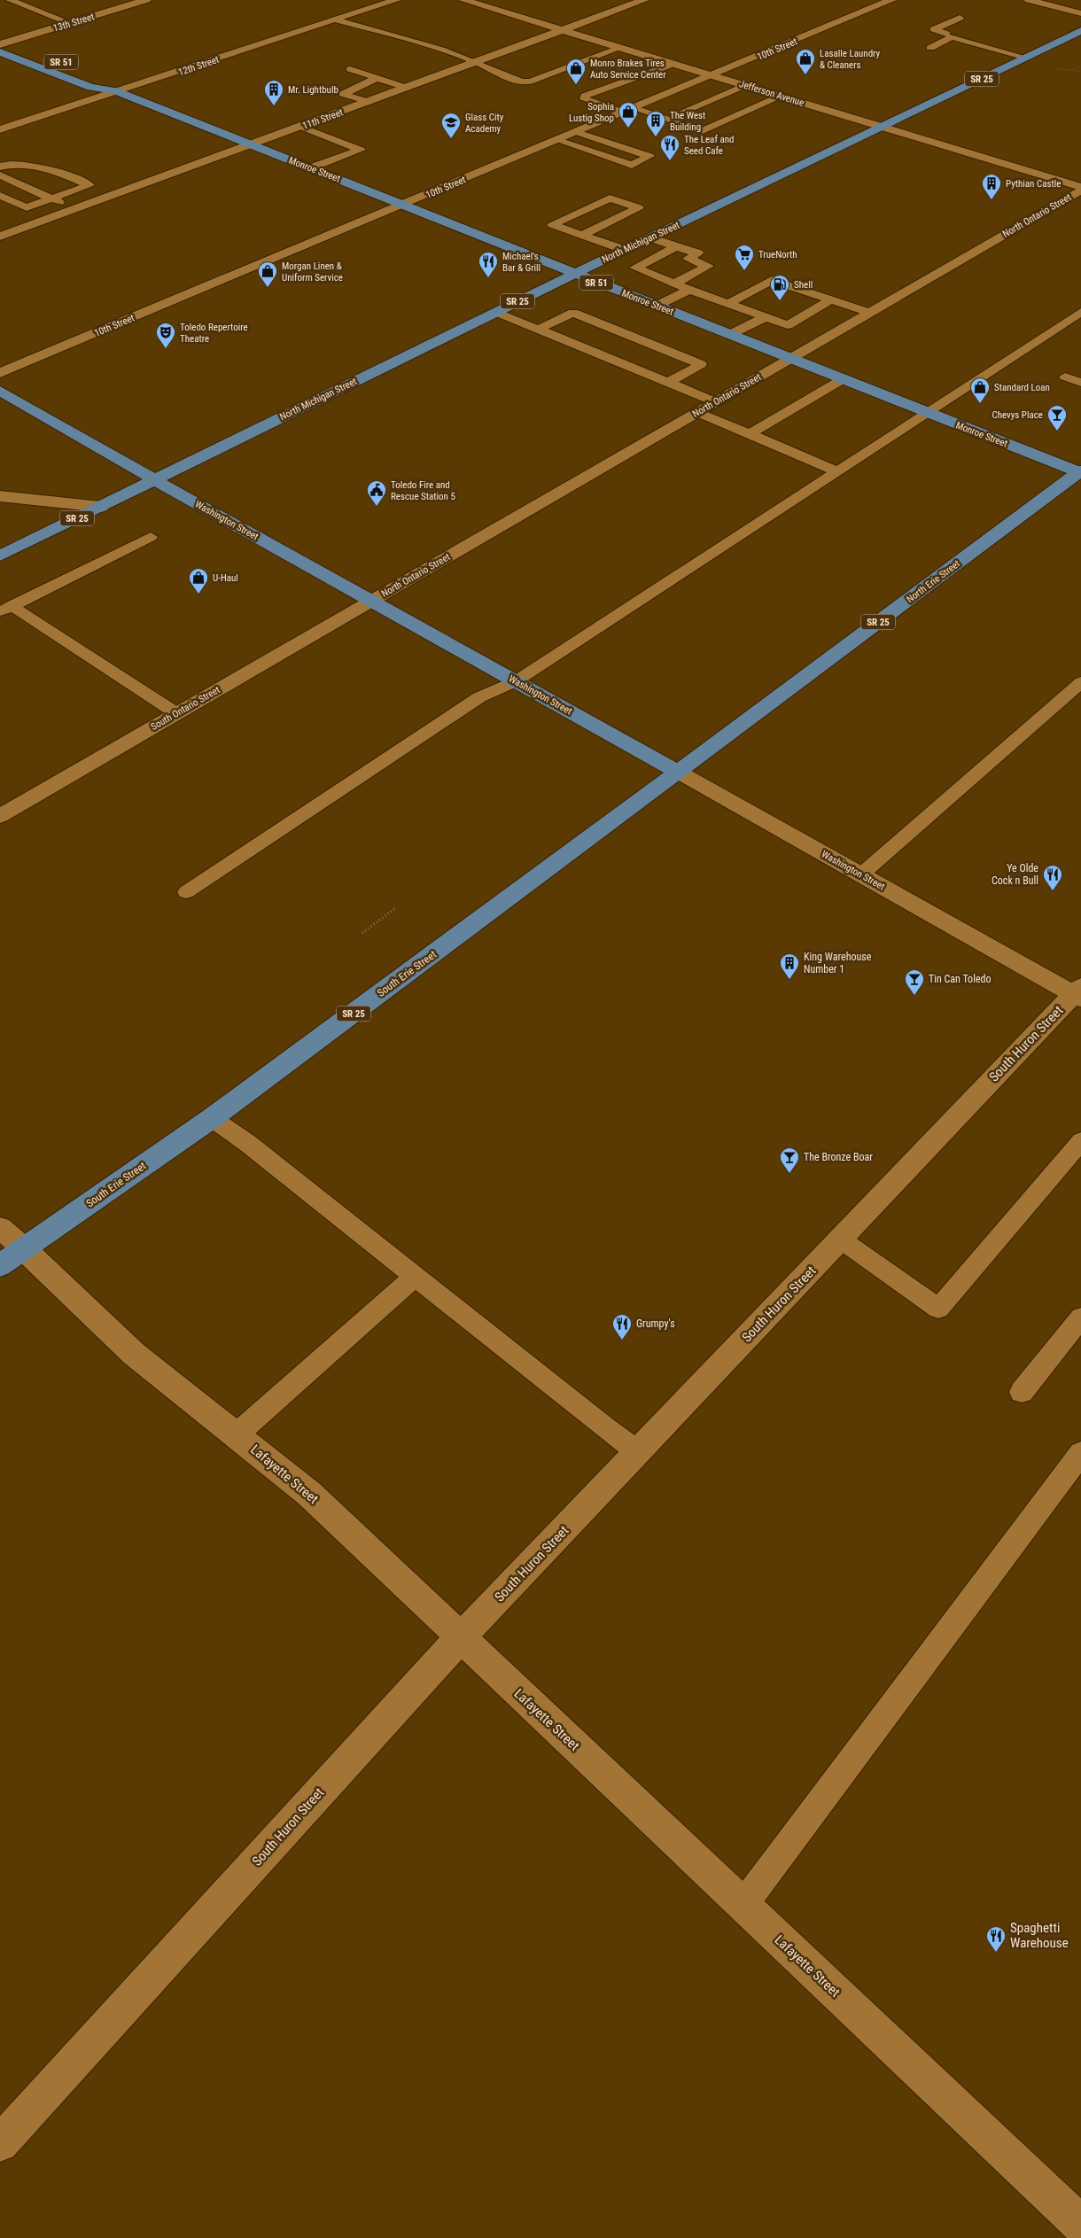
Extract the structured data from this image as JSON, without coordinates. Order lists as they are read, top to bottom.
{
  "streets": {
    "main road": [
      "SR 51",
      "SR 25",
      "Monroe Street",
      "North Michigan Street",
      "Washington Street",
      "North Erie Street",
      "South Erie Street"
    ],
    "street": [
      "13th Street",
      "10th Street",
      "12th Street",
      "Jefferson Avenue",
      "11th Street",
      "North Ontario Street",
      "South Ontario Street",
      "South Huron Street",
      "Lafayette Street"
    ]
  },
  "crossings": [
    ["10th Street", "Jefferson Avenue"],
    ["10th Street", "Monroe Street"],
    ["12th Street", "Monroe Street"],
    ["SR 25", "North Michigan Street"],
    ["SR 25", "Washington Street"],
    ["SR 25", "South Erie Street"],
    ["SR 25", "Lafayette Street"],
    ["Jefferson Avenue", "11th Street"],
    ["Jefferson Avenue", "North Ontario Street"],
    ["Jefferson Avenue", "North Michigan Street"],
    ["11th Street", "Monroe Street"],
    ["Monroe Street", "North Ontario Street"],
    ["Monroe Street", "North Michigan Street"],
    ["Monroe Street", "North Erie Street"],
    ["North Ontario Street", "Washington Street"],
    ["North Ontario Street", "South Ontario Street"],
    ["North Michigan Street", "Washington Street"],
    ["Washington Street", "North Erie Street"],
    ["Washington Street", "South Ontario Street"],
    ["Washington Street", "South Erie Street"],
    ["Washington Street", "South Huron Street"],
    ["North Erie Street", "South Erie Street"],
    ["South Erie Street", "Lafayette Street"],
    ["South Huron Street", "Lafayette Street"]
  ],
  "places": {
    "shop": [
      "Lasalle Laundry & Cleaners",
      "Monro Brakes Tires Auto Service Center",
      "Sophia Lustig Shop",
      "Morgan Linen & Uniform Service",
      "Standard Loan",
      "U-Haul"
    ],
    "building": [
      "Mr. Lightbulb",
      "The West Building",
      "Pythian Castle",
      "King Warehouse Number 1"
    ],
    "school or university": ["Glass City Academy"],
    "restaurant": [
      "The Leaf and Seed Cafe",
      "Michael's Bar & Grill",
      "Ye Olde Cock n Bull",
      "Grumpy's",
      "Spaghetti Warehouse"
    ],
    "supermarket": ["TrueNorth"],
    "fuel station": ["Shell"],
    "theatre": ["Toledo Repertoire Theatre"],
    "bar": ["Chevys Place", "Tin Can Toledo", "The Bronze Boar"],
    "public building": ["Toledo Fire and Rescue Station 5"]
  }
}
